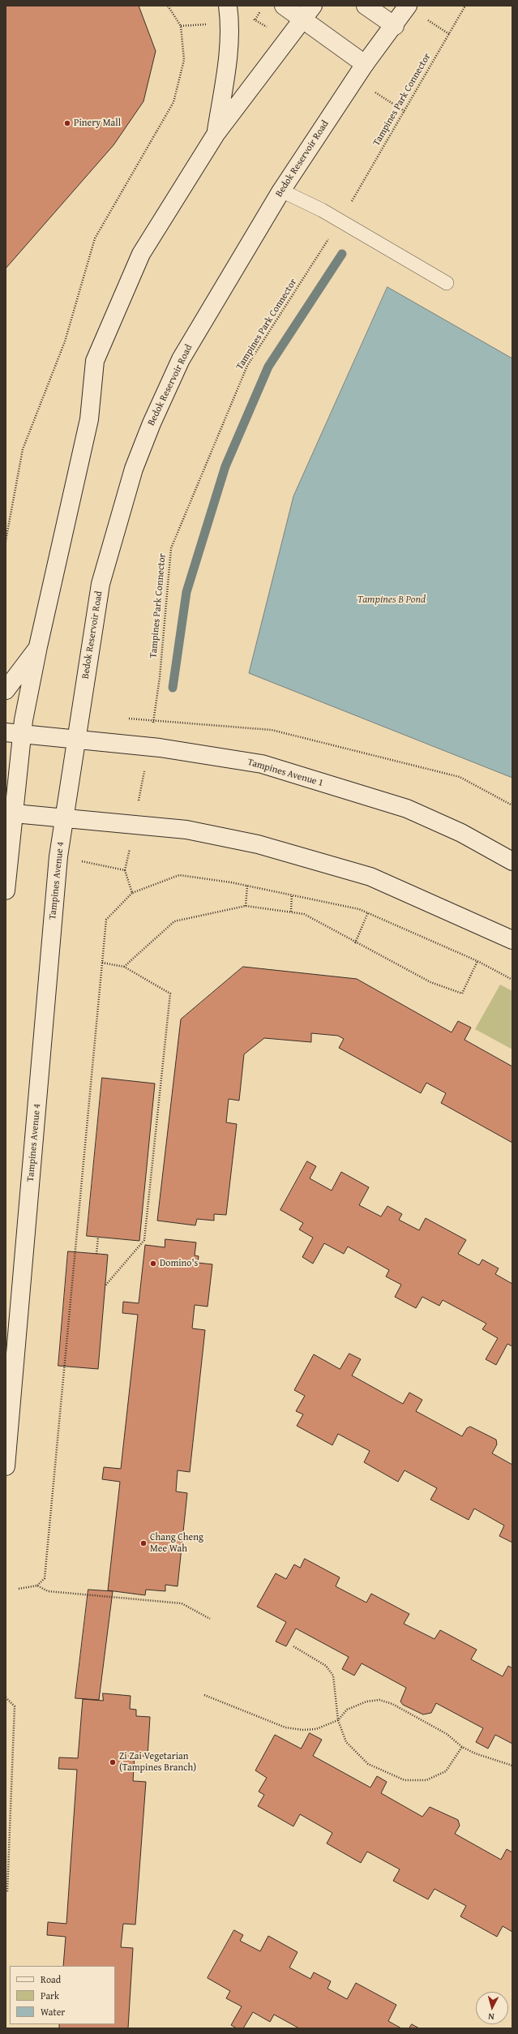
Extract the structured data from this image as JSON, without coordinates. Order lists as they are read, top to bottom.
{
  "streets": {
    "main road": ["Bedok Reservoir Road", "Tampines Avenue 1", "Tampines Avenue 4"],
    "path": ["Tampines Park Connector"]
  },
  "crossings": [
    ["Bedok Reservoir Road", "Tampines Avenue 1"],
    ["Bedok Reservoir Road", "Tampines Avenue 4"]
  ],
  "water": ["Tampines B Pond"],
  "places": [
    "Pinery Mall",
    "Domino's",
    "Chang Cheng Mee Wah",
    "Zi Zai Vegetarian (Tampines Branch)"
  ],
  "legend": ["Road", "Park", "Water"],
  "north": "bottom"
}
